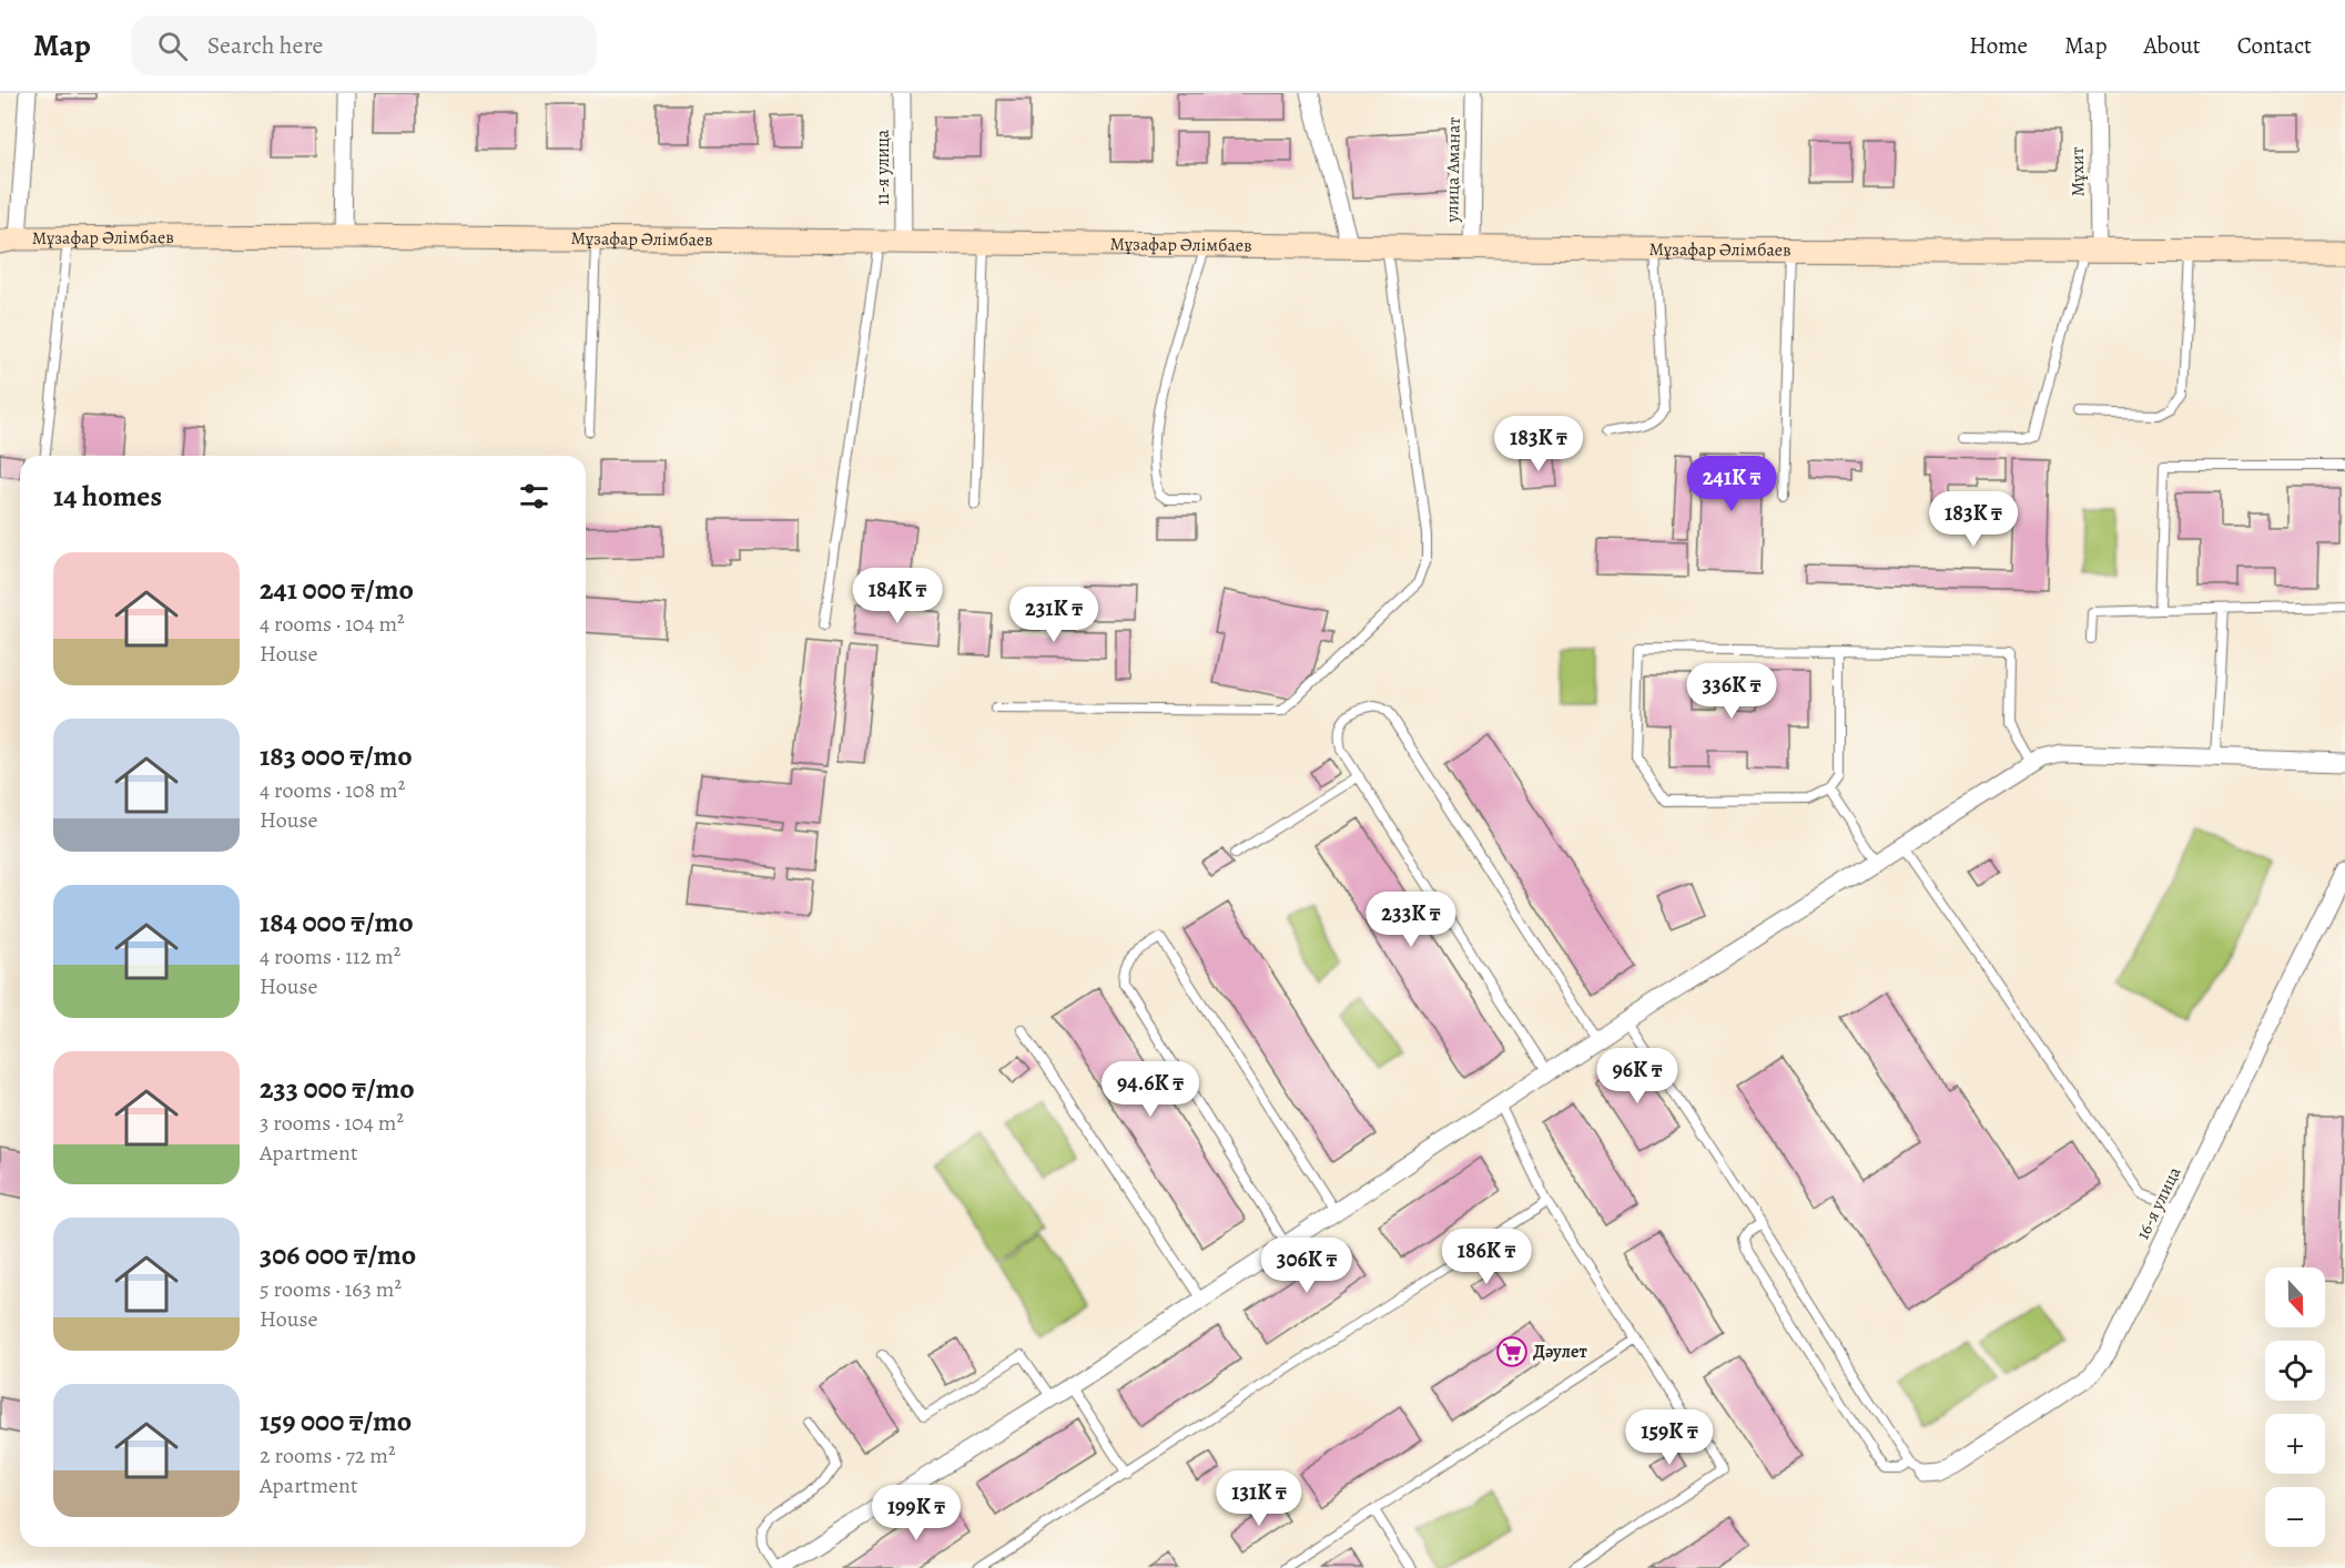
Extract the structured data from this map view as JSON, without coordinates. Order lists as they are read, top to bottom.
{
  "streets": {
    "street": [
      "11-я улица",
      "улица Аманат",
      "Мұхит",
      "Мұзафар Әлімбаев",
      "16-я улица"
    ]
  },
  "crossings": [
    ["11-я улица", "Мұзафар Әлімбаев"],
    ["улица Аманат", "Мұзафар Әлімбаев"],
    ["Мұхит", "Мұзафар Әлімбаев"]
  ],
  "places": {
    "supermarket": ["Дәулет"]
  },
  "north": "bottom",
  "page": {
    "header": "Map",
    "search": "Search here",
    "nav": [
      "Home",
      "Map",
      "About",
      "Contact"
    ],
    "price": [
      "183K ₸",
      "241K ₸",
      "183K ₸",
      "184K ₸",
      "231K ₸",
      "336K ₸",
      "233K ₸",
      "96K ₸",
      "94.6K ₸",
      "186K ₸",
      "306K ₸",
      "159K ₸",
      "131K ₸",
      "199K ₸"
    ],
    "heading": "14 homes",
    "list": [
      {
        "name": "241 000 ₸/mo",
        "note": "4 rooms · 104 m² · House"
      },
      {
        "name": "183 000 ₸/mo",
        "note": "4 rooms · 108 m² · House"
      },
      {
        "name": "184 000 ₸/mo",
        "note": "4 rooms · 112 m² · House"
      },
      {
        "name": "233 000 ₸/mo",
        "note": "3 rooms · 104 m² · Apartment"
      },
      {
        "name": "306 000 ₸/mo",
        "note": "5 rooms · 163 m² · House"
      },
      {
        "name": "159 000 ₸/mo",
        "note": "2 rooms · 72 m² · Apartment"
      }
    ],
    "map_buttons": ["+", "−"]
  }
}
